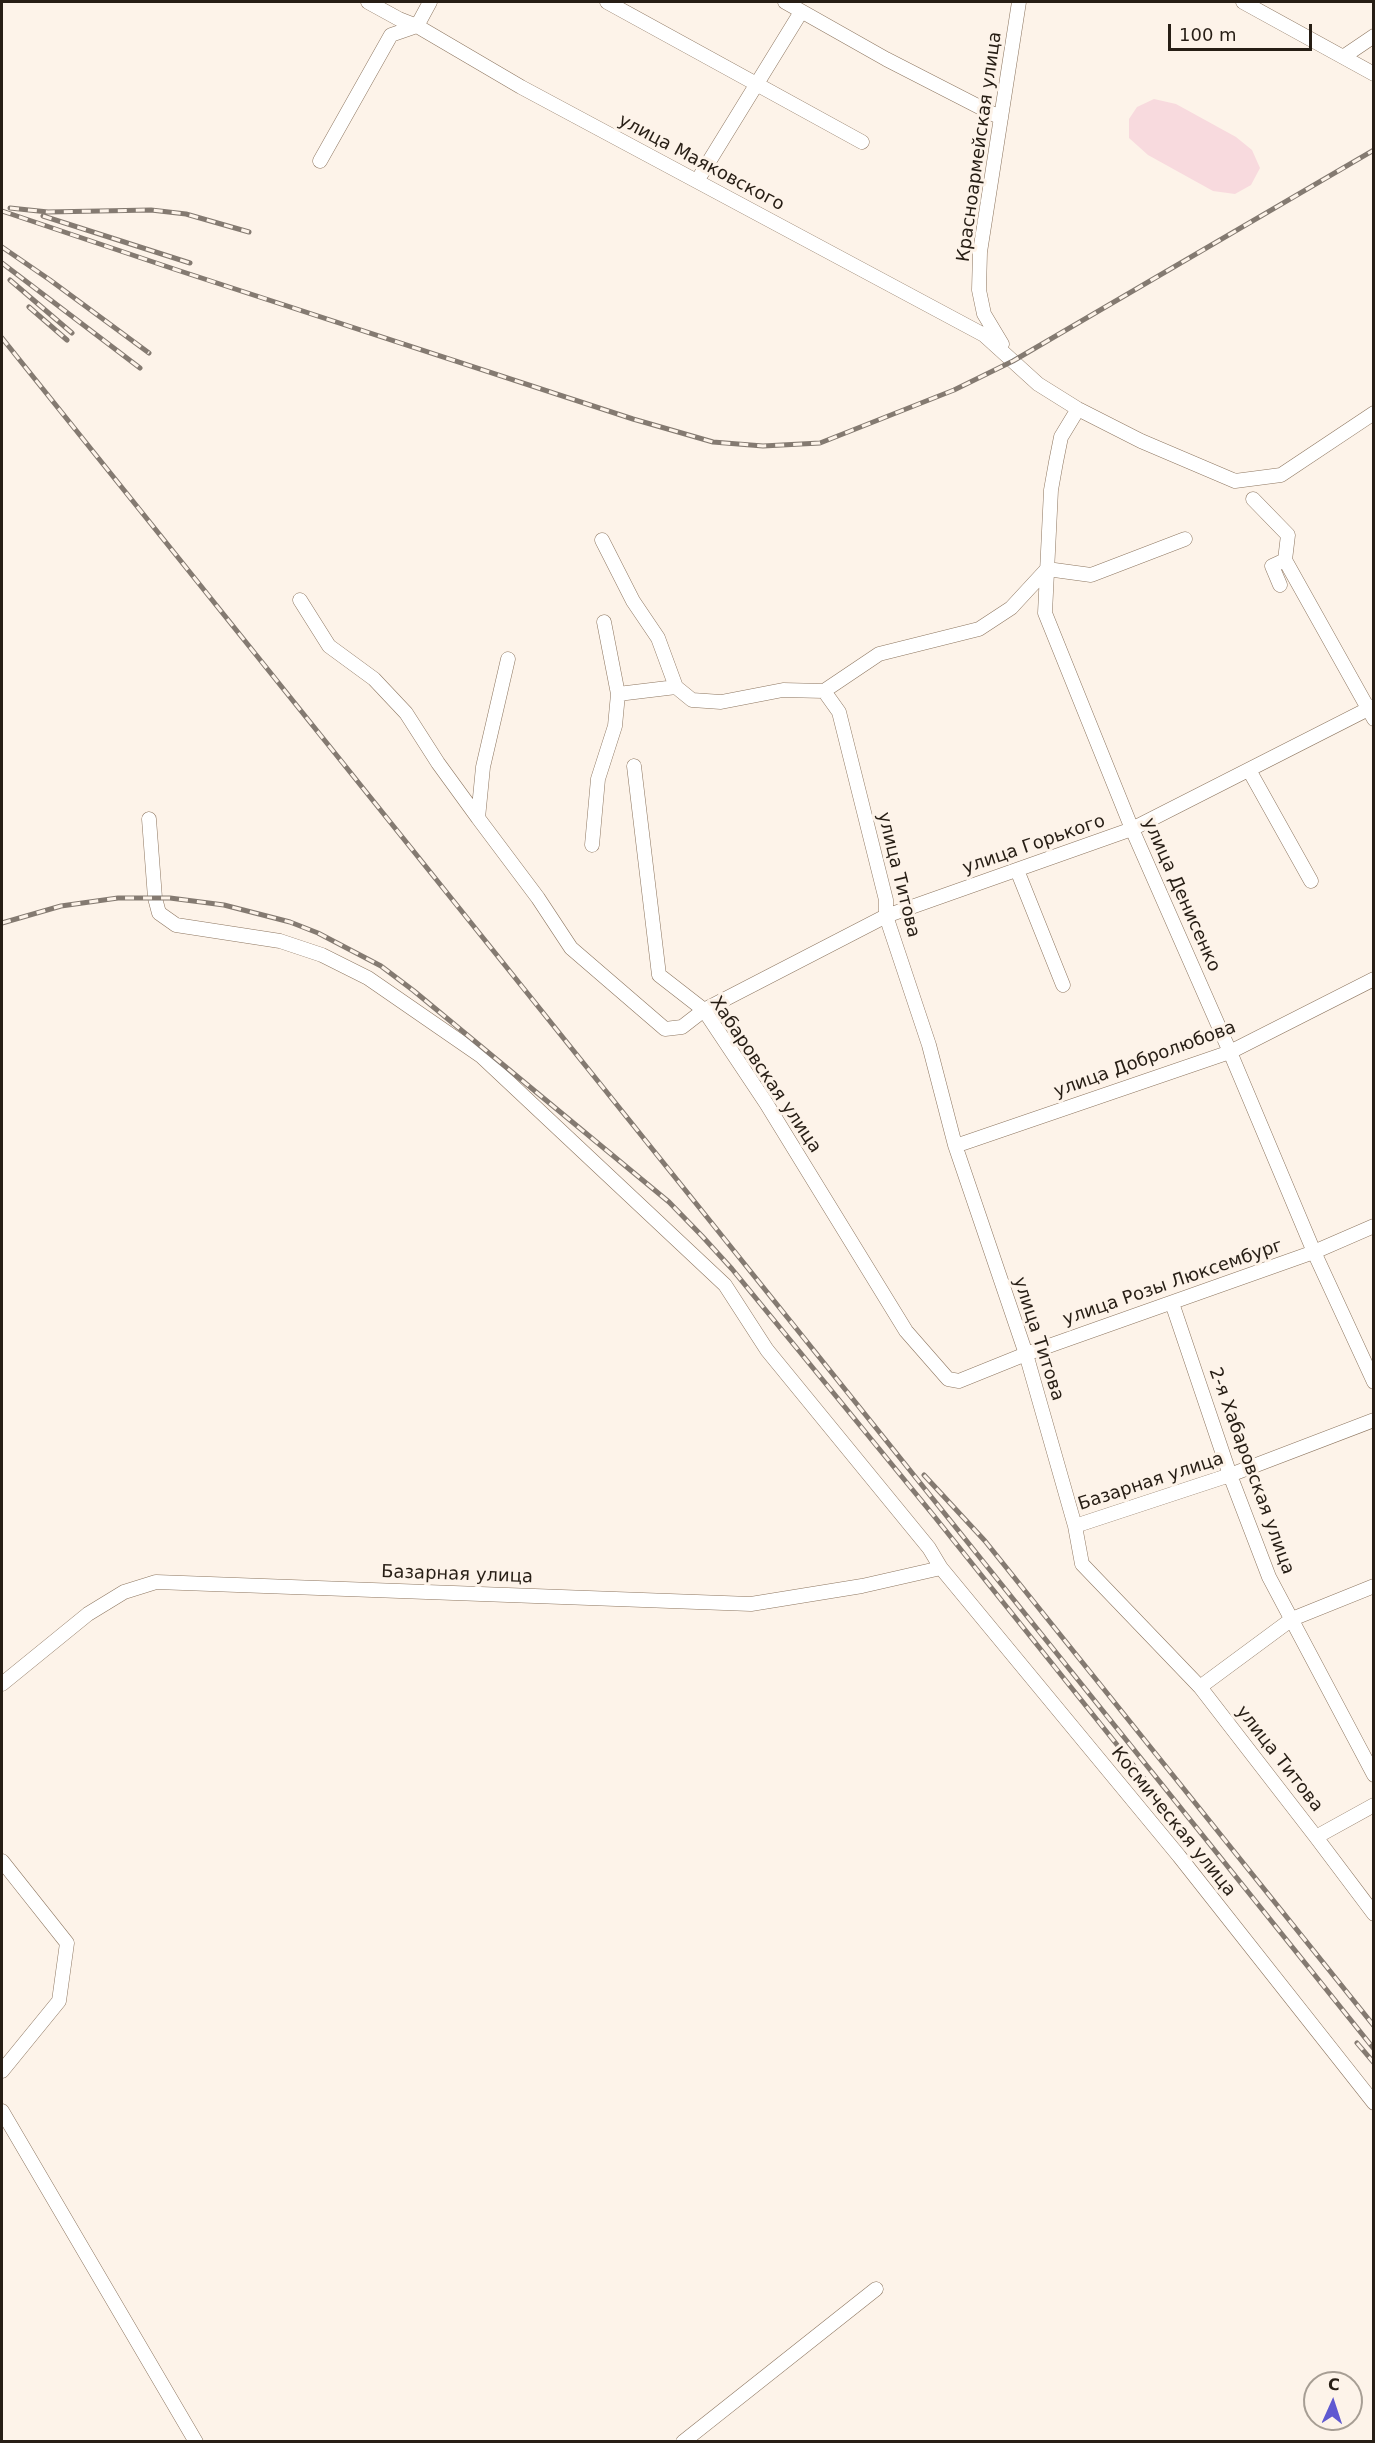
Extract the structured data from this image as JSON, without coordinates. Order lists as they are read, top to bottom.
{
  "streets": {
    "street": [
      "Красноармейская улица",
      "улица Маяковского",
      "улица Горького",
      "улица Титова",
      "улица Денисенко",
      "улица Добролюбова",
      "Хабаровская улица",
      "улица Розы Люксембург",
      "2-я Хабаровская улица",
      "Базарная улица",
      "Космическая улица"
    ]
  },
  "crossings": [
    ["Красноармейская улица", "улица Маяковского"],
    ["улица Горького", "улица Титова"],
    ["улица Горького", "улица Денисенко"],
    ["улица Горького", "Хабаровская улица"],
    ["улица Титова", "улица Добролюбова"],
    ["улица Титова", "улица Розы Люксембург"],
    ["улица Титова", "Базарная улица"],
    ["улица Денисенко", "улица Добролюбова"],
    ["улица Денисенко", "улица Розы Люксембург"],
    ["Хабаровская улица", "улица Розы Люксембург"],
    ["улица Розы Люксембург", "2-я Хабаровская улица"],
    ["2-я Хабаровская улица", "Базарная улица"],
    ["Базарная улица", "Космическая улица"]
  ],
  "scale_bar": "100 m",
  "north": "top"
}
